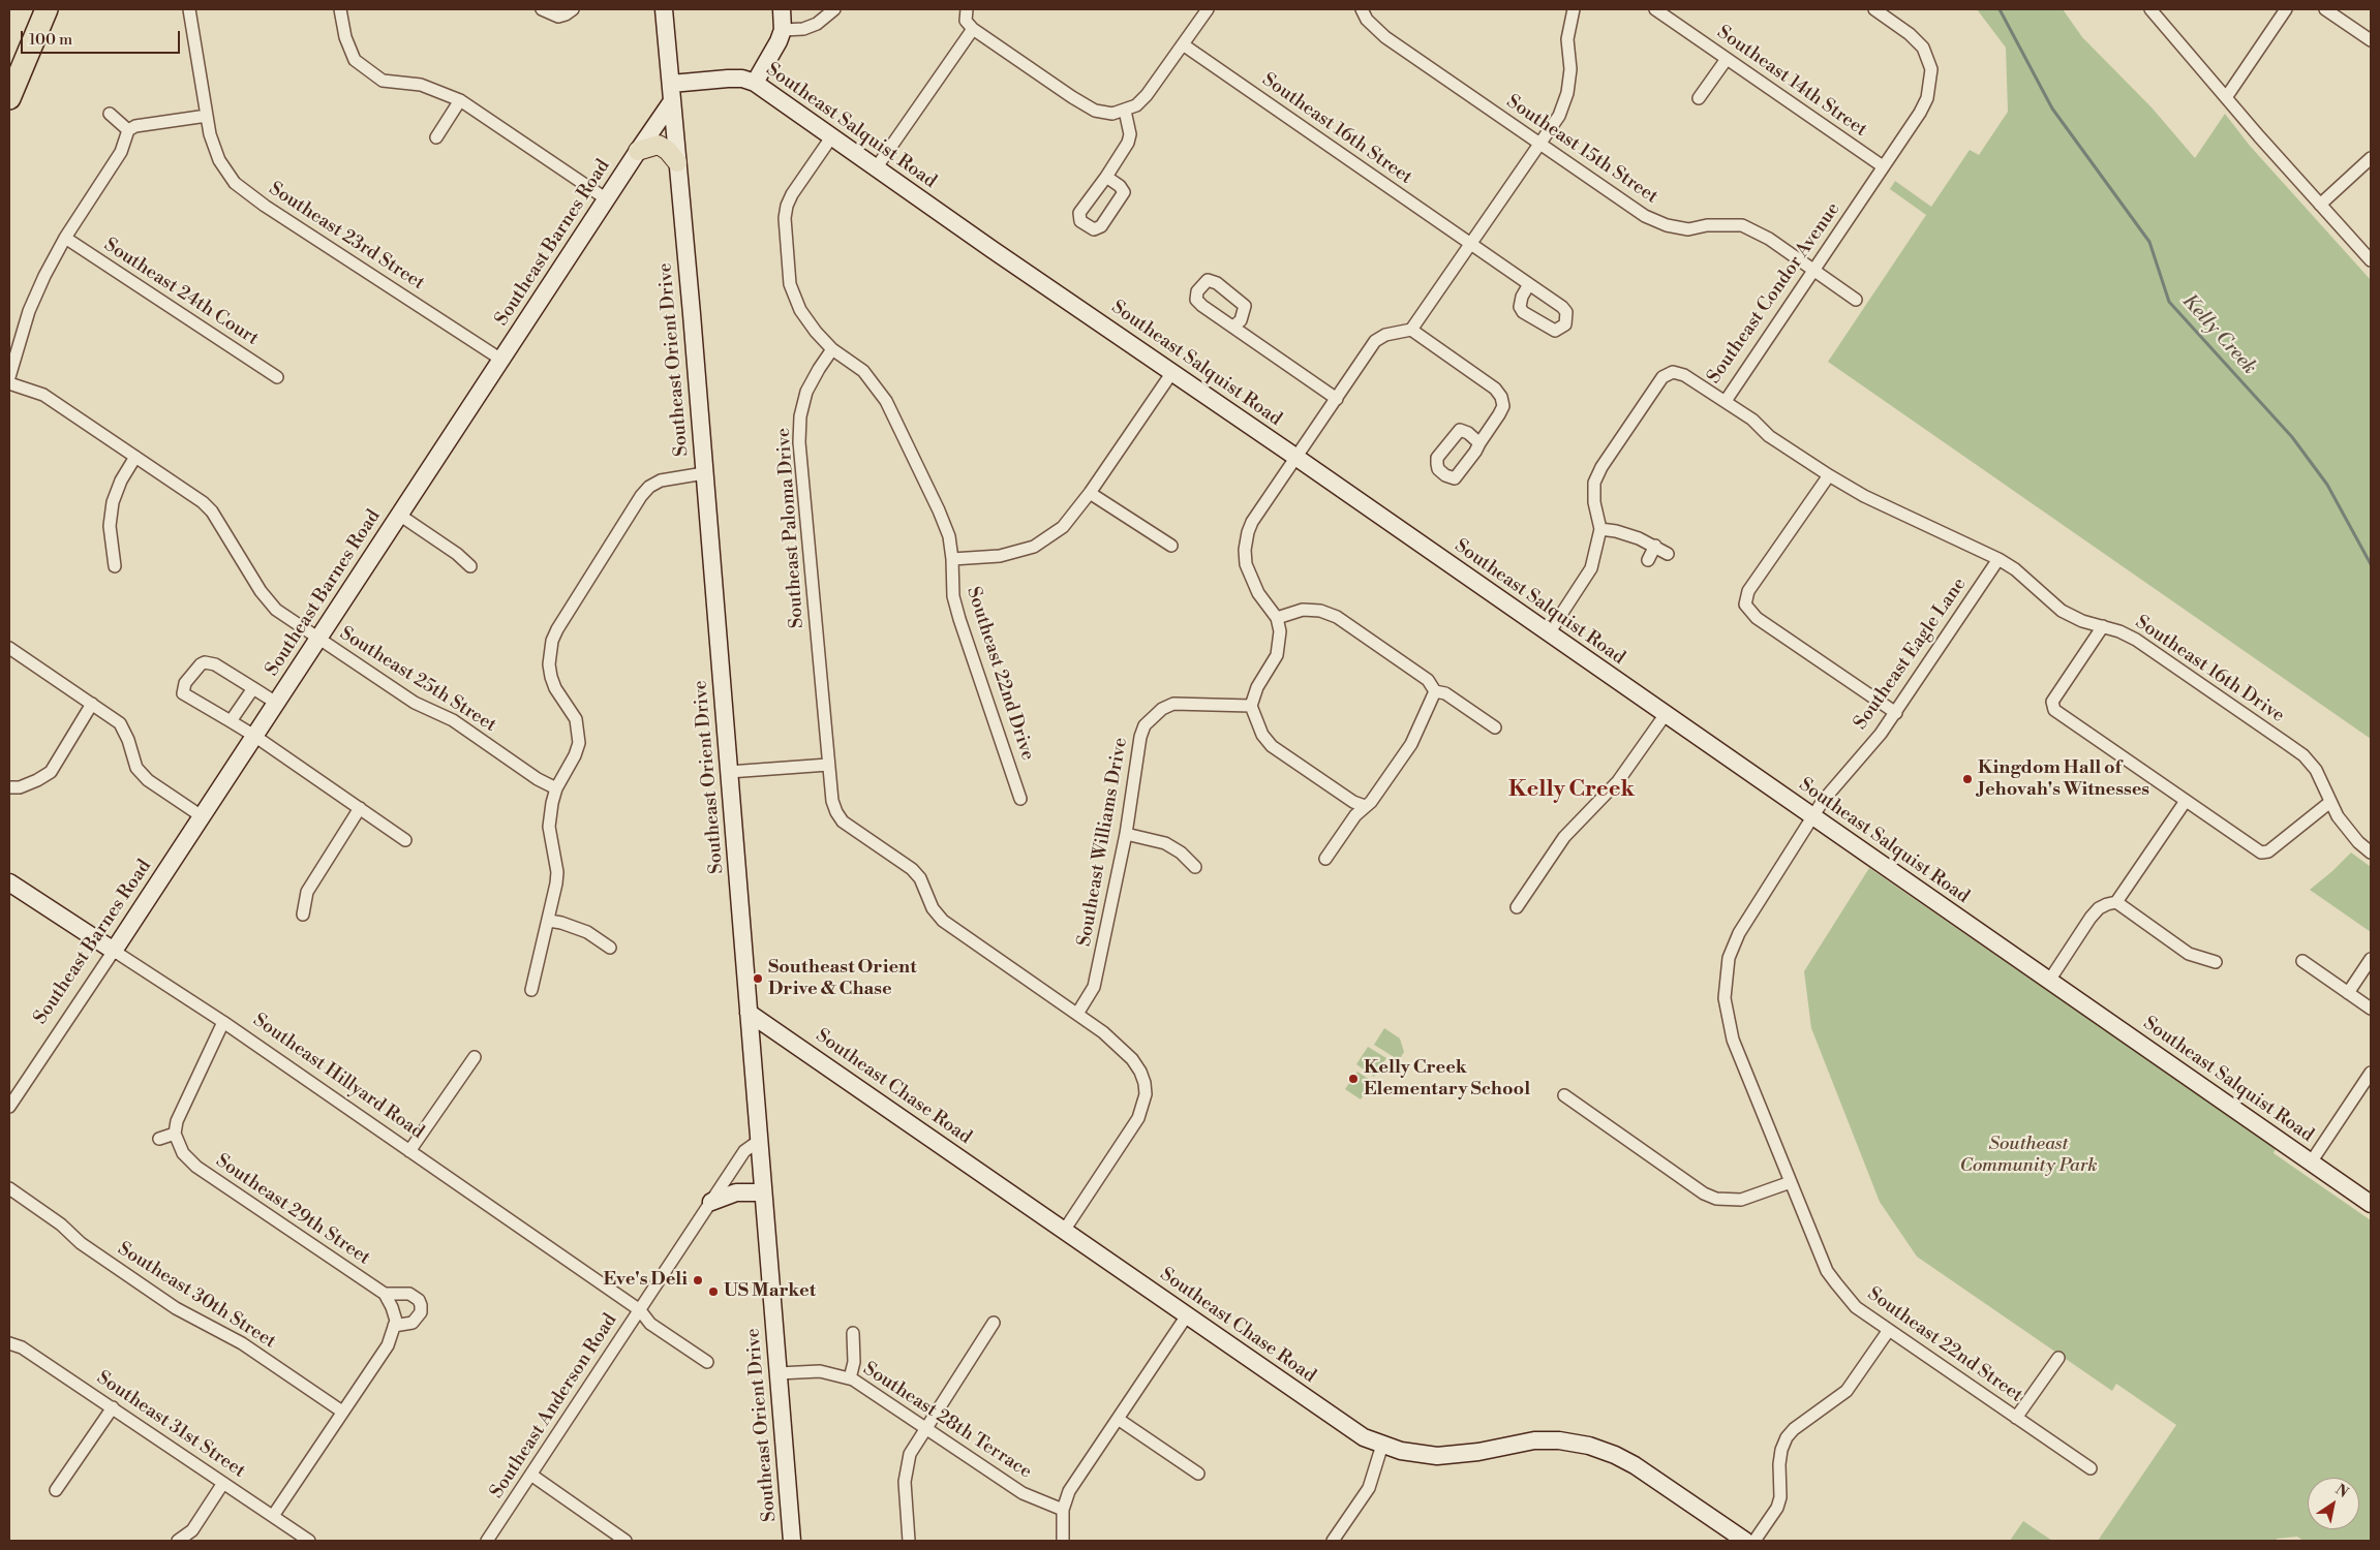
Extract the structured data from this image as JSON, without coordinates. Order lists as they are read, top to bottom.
{
  "streets": {
    "street": [
      "Southeast 14th Street",
      "Southeast Salquist Road",
      "Southeast 16th Street",
      "Southeast 15th Street",
      "Southeast 23rd Street",
      "Southeast Barnes Road",
      "Southeast 24th Court",
      "Southeast Condor Avenue",
      "Southeast Orient Drive",
      "Southeast Paloma Drive",
      "Southeast Eagle Lane",
      "Southeast 16th Drive",
      "Southeast 22nd Drive",
      "Southeast 25th Street",
      "Southeast Williams Drive",
      "Southeast Hillyard Road",
      "Southeast Chase Road",
      "Southeast 29th Street",
      "Southeast 30th Street",
      "Southeast 22nd Street",
      "Southeast Anderson Road",
      "Southeast 28th Terrace",
      "Southeast 31st Street"
    ]
  },
  "crossings": [
    ["Southeast 14th Street", "Southeast Condor Avenue"],
    ["Southeast Salquist Road", "Southeast Condor Avenue"],
    ["Southeast Salquist Road", "Southeast Orient Drive"],
    ["Southeast Salquist Road", "Southeast Eagle Lane"],
    ["Southeast 15th Street", "Southeast Condor Avenue"],
    ["Southeast 23rd Street", "Southeast Barnes Road"],
    ["Southeast Barnes Road", "Southeast Orient Drive"],
    ["Southeast Barnes Road", "Southeast 25th Street"],
    ["Southeast Barnes Road", "Southeast Hillyard Road"],
    ["Southeast Condor Avenue", "Southeast 16th Drive"],
    ["Southeast Orient Drive", "Southeast Chase Road"],
    ["Southeast Orient Drive", "Southeast Anderson Road"],
    ["Southeast Orient Drive", "Southeast 28th Terrace"],
    ["Southeast Paloma Drive", "Southeast 22nd Drive"],
    ["Southeast Paloma Drive", "Southeast Williams Drive"],
    ["Southeast Eagle Lane", "Southeast 16th Drive"],
    ["Southeast Eagle Lane", "Southeast 22nd Street"],
    ["Southeast Hillyard Road", "Southeast Anderson Road"]
  ],
  "districts": ["Kelly Creek"],
  "water": ["Kelly Creek"],
  "parks": ["Southeast Community Park"],
  "places": [
    "Kingdom Hall of Jehovah's Witnesses",
    "Southeast Orient Drive & Chase",
    "Kelly Creek Elementary School",
    "Eve's Deli",
    "US Market"
  ],
  "scale_bar": "100 m",
  "north": "top right"
}
